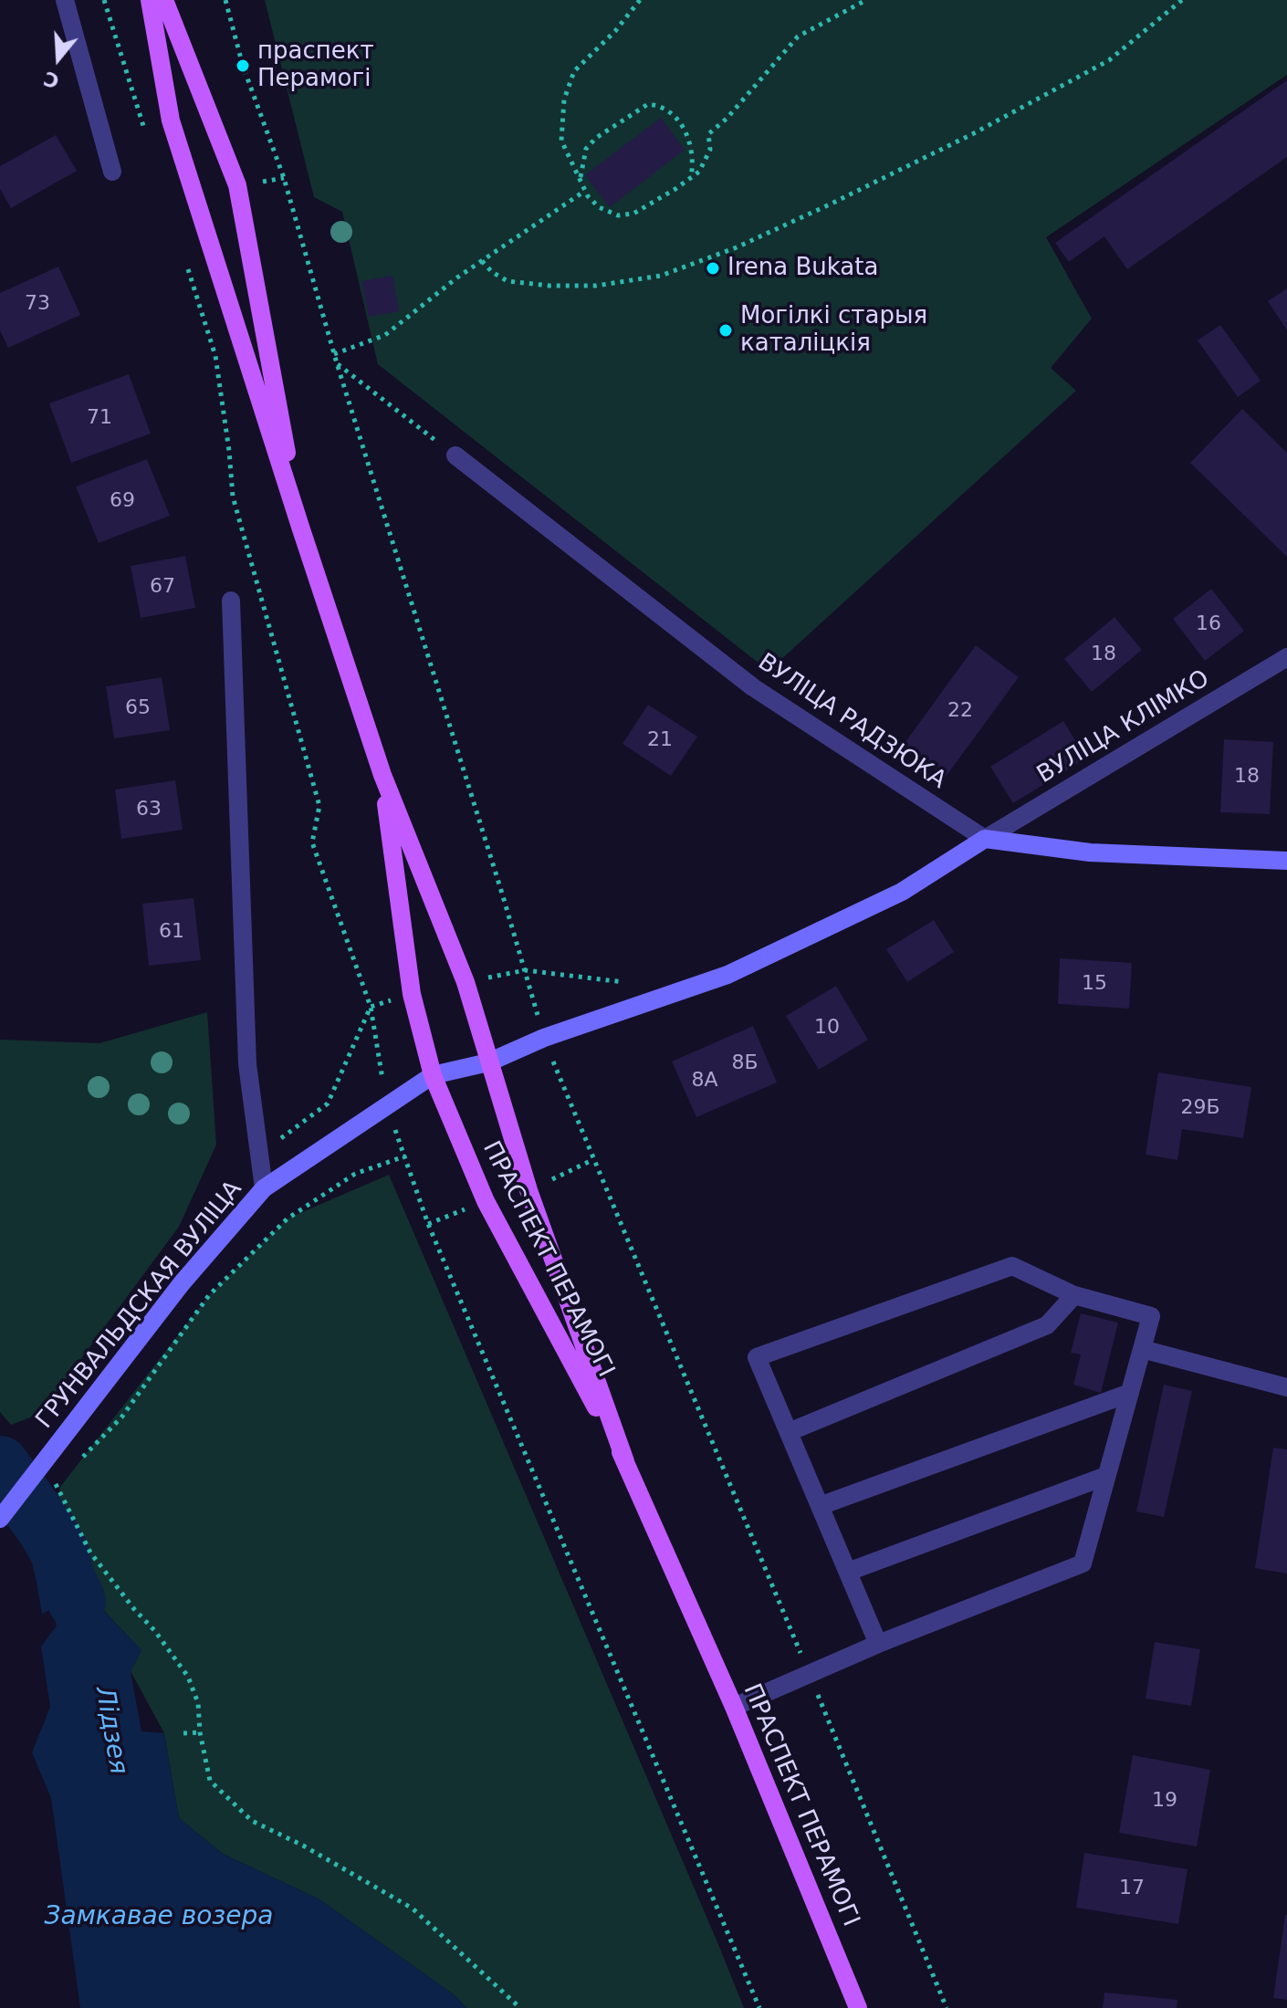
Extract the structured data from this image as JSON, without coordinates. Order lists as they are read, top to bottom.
{
  "streets": {
    "main road": ["ПРАСПЕКТ ПЕРАМОГІ"],
    "street": ["ВУЛІЦА РАДЗЮКА", "ВУЛІЦА КЛІМКО", "ГРУНВАЛЬДСКАЯ ВУЛІЦА"]
  },
  "crossings": [
    ["ВУЛІЦА РАДЗЮКА", "ВУЛІЦА КЛІМКО"],
    ["ВУЛІЦА РАДЗЮКА", "ГРУНВАЛЬДСКАЯ ВУЛІЦА"],
    ["ВУЛІЦА КЛІМКО", "ГРУНВАЛЬДСКАЯ ВУЛІЦА"],
    ["ПРАСПЕКТ ПЕРАМОГІ", "ГРУНВАЛЬДСКАЯ ВУЛІЦА"]
  ],
  "water": ["Лідзея", "Замкавае возера"],
  "places": ["праспект Перамогі", "Irena Bukata", "Могілкі старыя каталіцкія"],
  "house_numbers": [
    "73",
    "71",
    "69",
    "67",
    "16",
    "18",
    "65",
    "22",
    "21",
    "18",
    "63",
    "61",
    "15",
    "10",
    "8Б",
    "8А",
    "29Б",
    "19",
    "17"
  ],
  "north": "bottom"
}
